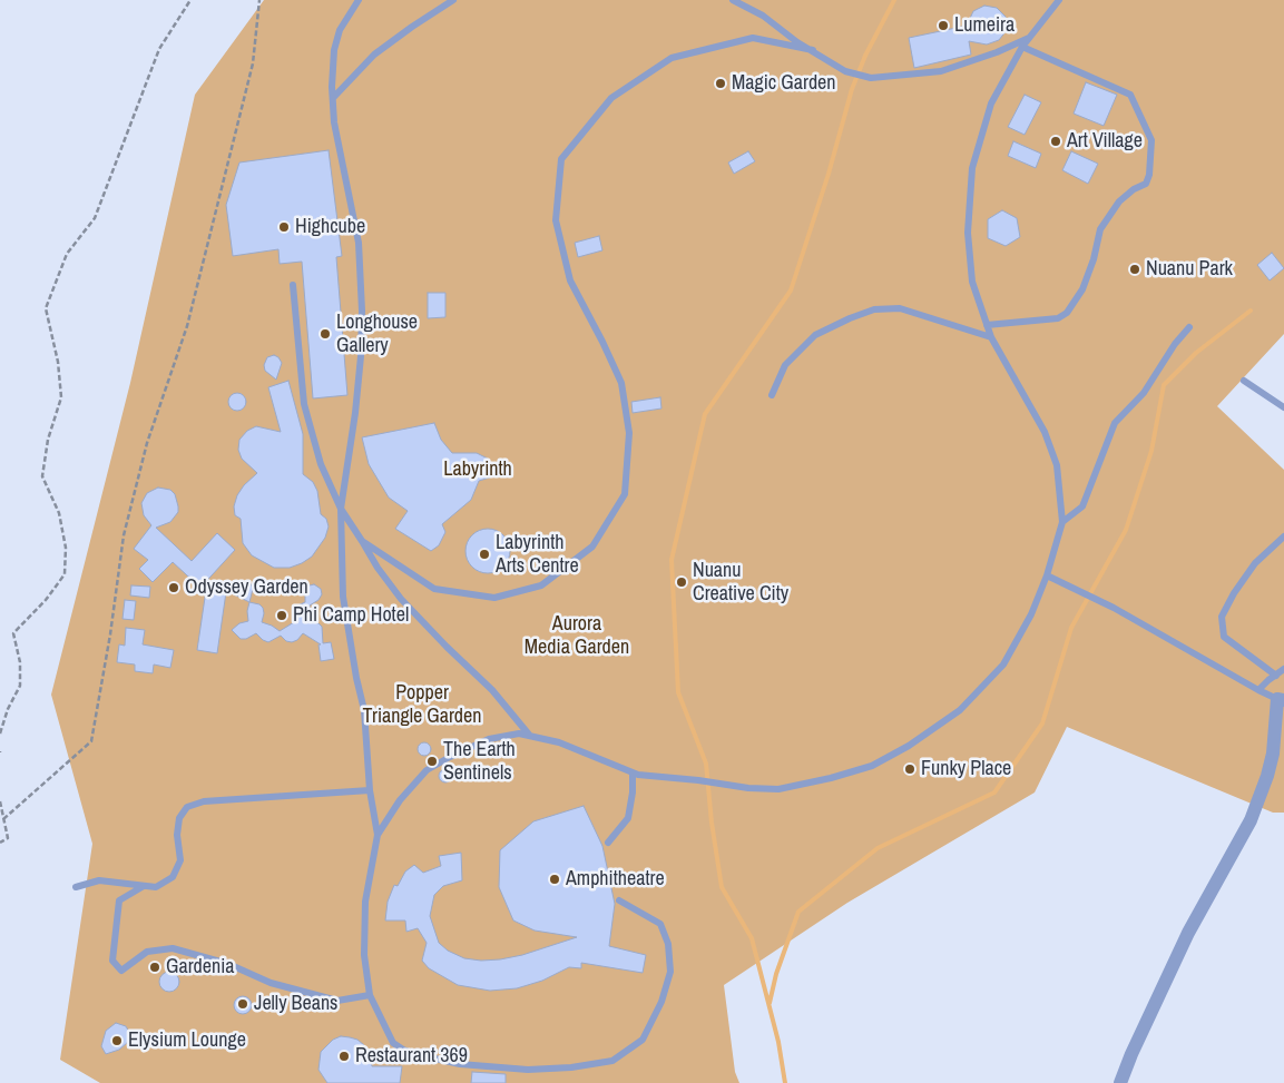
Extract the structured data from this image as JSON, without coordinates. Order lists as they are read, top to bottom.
{
  "parks": ["Labyrinth", "Aurora Media Garden", "Popper Triangle Garden"],
  "places": [
    "Lumeira",
    "Magic Garden",
    "Art Village",
    "Highcube",
    "Nuanu Park",
    "Longhouse Gallery",
    "Labyrinth Arts Centre",
    "Nuanu Creative City",
    "Odyssey Garden",
    "Phi Camp Hotel",
    "The Earth Sentinels",
    "Funky Place",
    "Amphitheatre",
    "Gardenia",
    "Jelly Beans",
    "Elysium Lounge",
    "Restaurant 369"
  ]
}
